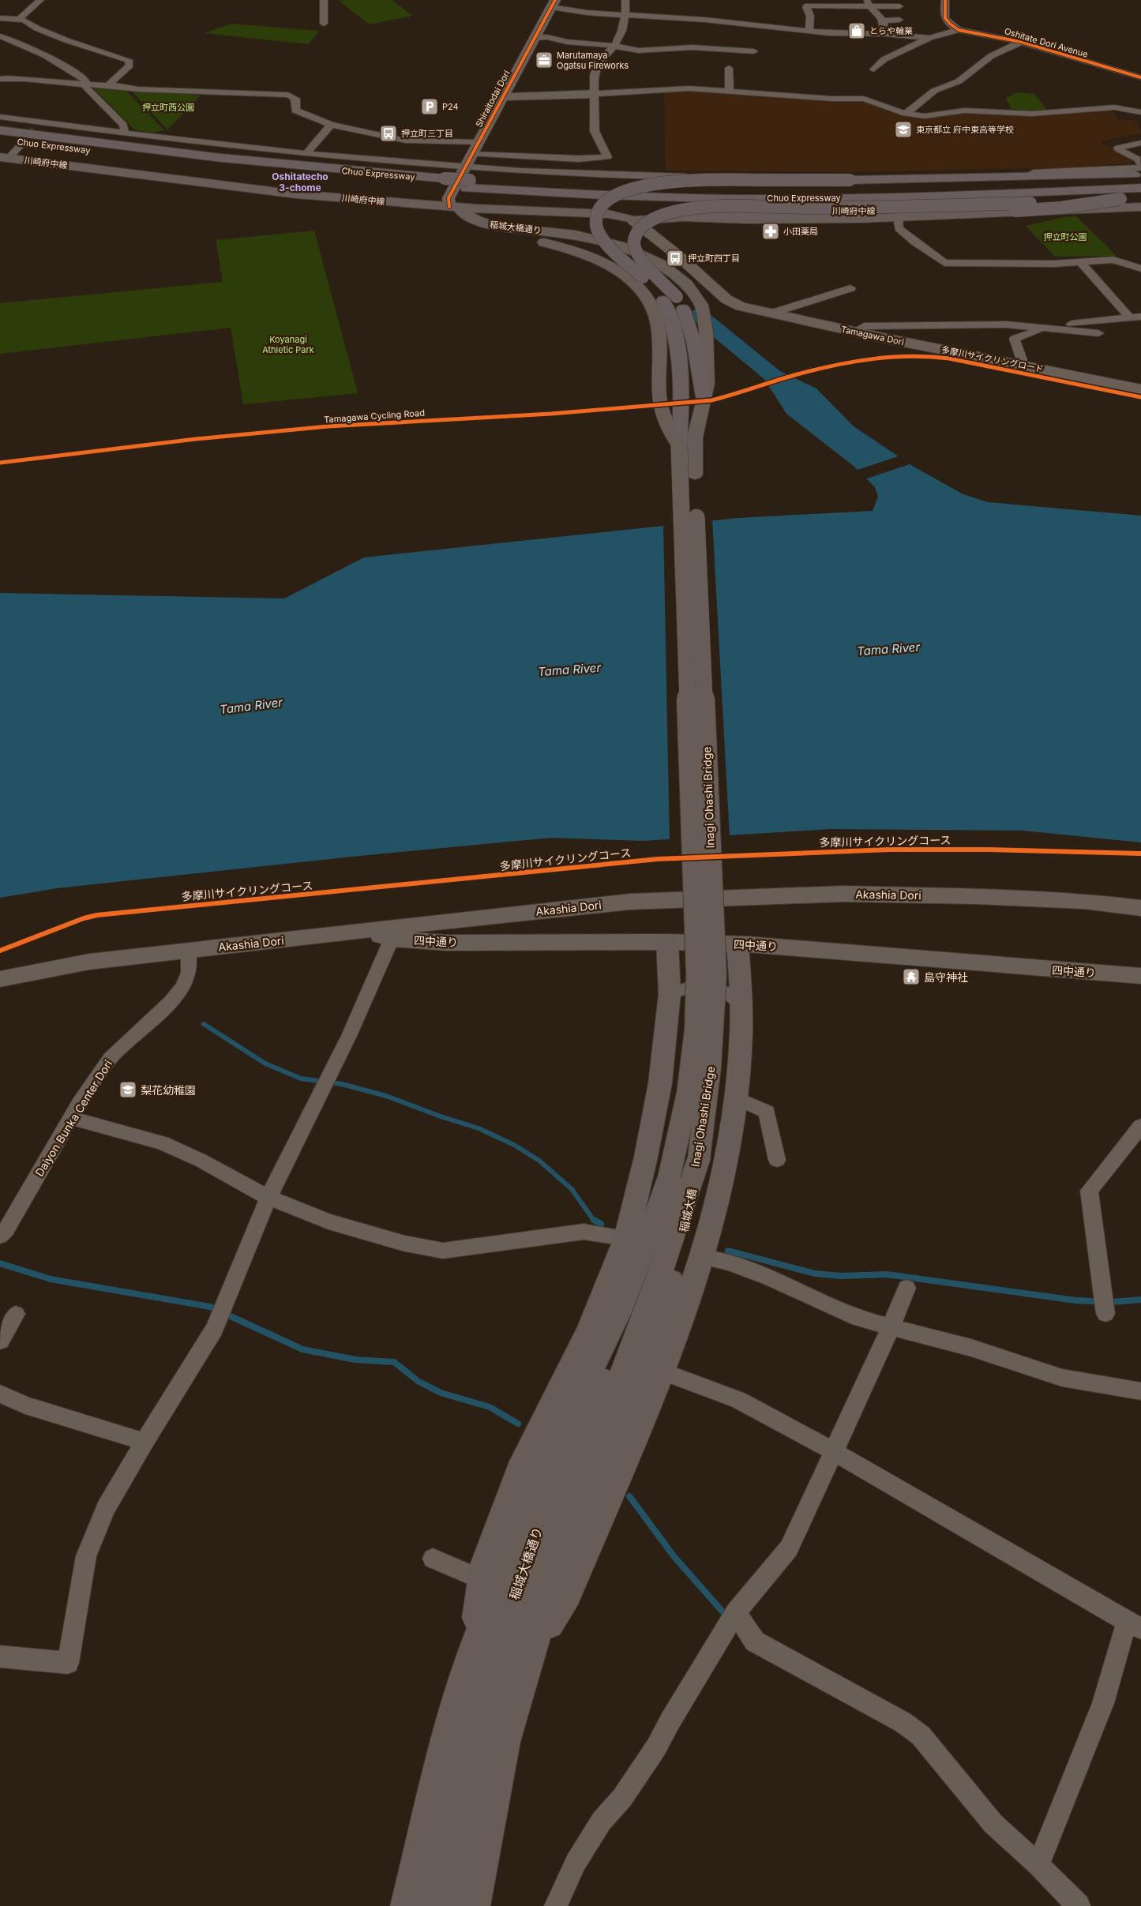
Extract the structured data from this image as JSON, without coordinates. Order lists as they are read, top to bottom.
{
  "streets": {
    "highway": ["Chuo Expressway"],
    "main road": [
      "川崎府中線",
      "稲城大橋通り",
      "Inagi Ohashi Bridge",
      "稲城大橋"
    ],
    "street": [
      "Oshitate Dori Avenue",
      "Shiraitodai Dori",
      "Tamagawa Dori",
      "Akashia Dori",
      "四中通り",
      "Daiyon Bunka Center Dori"
    ],
    "cycle path": ["多摩川サイクリングロード", "多摩川サイクリングコース"]
  },
  "crossings": [
    ["Shiraitodai Dori", "川崎府中線"],
    ["Shiraitodai Dori", "稲城大橋通り"],
    ["川崎府中線", "稲城大橋通り"],
    ["川崎府中線", "Tamagawa Dori"],
    ["稲城大橋通り", "Inagi Ohashi Bridge"],
    ["稲城大橋通り", "稲城大橋"],
    ["Inagi Ohashi Bridge", "稲城大橋"],
    ["Akashia Dori", "四中通り"],
    ["Akashia Dori", "Daiyon Bunka Center Dori"]
  ],
  "districts": ["Oshitatecho 3-chome"],
  "water": ["Tama River"],
  "parks": ["押立町西公園", "押立町公園", "Koyanagi Athletic Park"],
  "places": {
    "shop": ["とらや輪業"],
    "office": ["Marutamaya Ogatsu Fireworks"],
    "parking": ["P24"],
    "school or university": ["東京都立 府中東高等学校", "梨花幼稚園"],
    "bus stop": ["押立町三丁目", "押立町四丁目"],
    "pharmacy": ["小田薬局"],
    "temple": ["島守神社"]
  }
}
